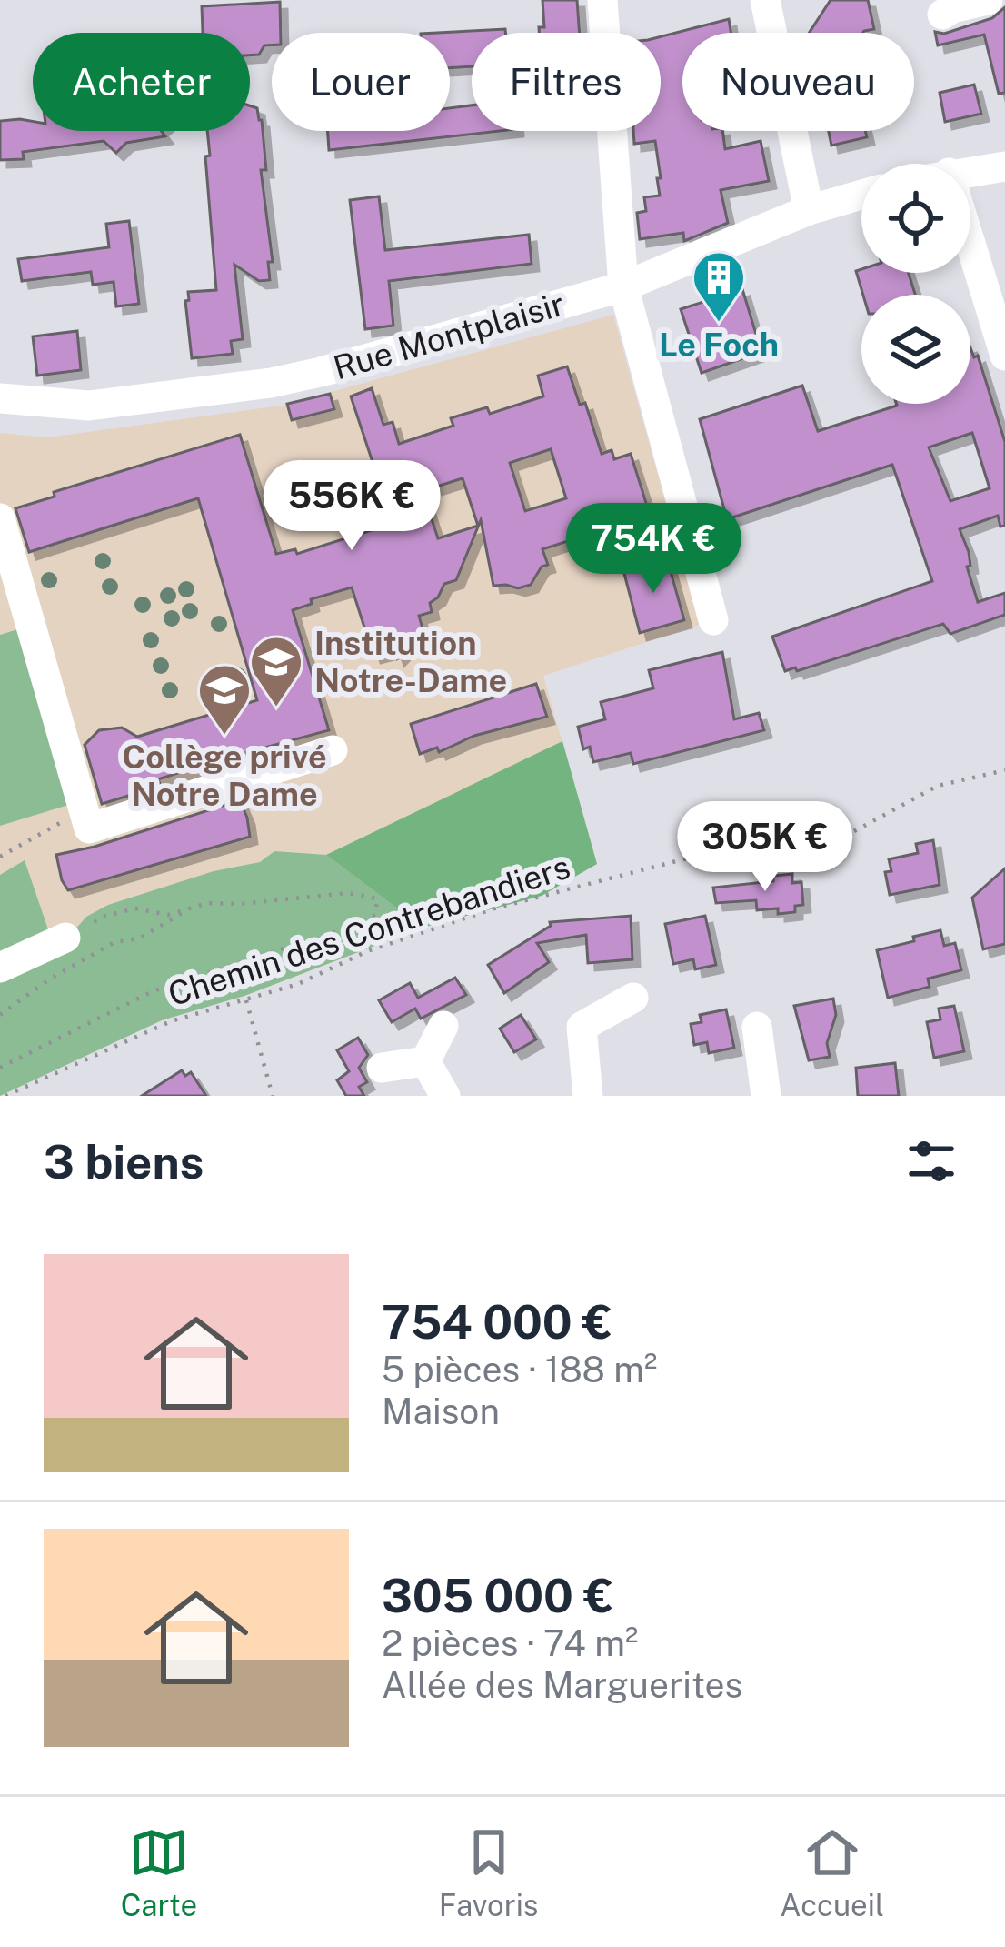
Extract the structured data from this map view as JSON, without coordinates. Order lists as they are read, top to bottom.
{
  "streets": {
    "street": ["Rue Montplaisir"],
    "path": ["Chemin des Contrebandiers"]
  },
  "places": {
    "building": ["Le Foch"],
    "school or university": ["Institution Notre-Dame", "Collège privé Notre Dame"]
  },
  "page": {
    "chip": [
      "Acheter",
      "Louer",
      "Filtres",
      "Nouveau"
    ],
    "price": ["556K €", "754K €", "305K €"],
    "heading": "3 biens",
    "list": [
      {
        "name": "754 000 €",
        "note": "5 pièces · 188 m² · Maison"
      },
      {
        "name": "305 000 €",
        "note": "2 pièces · 74 m² · Allée des Marguerites"
      }
    ],
    "tabs": ["Carte", "Favoris", "Accueil"]
  }
}
